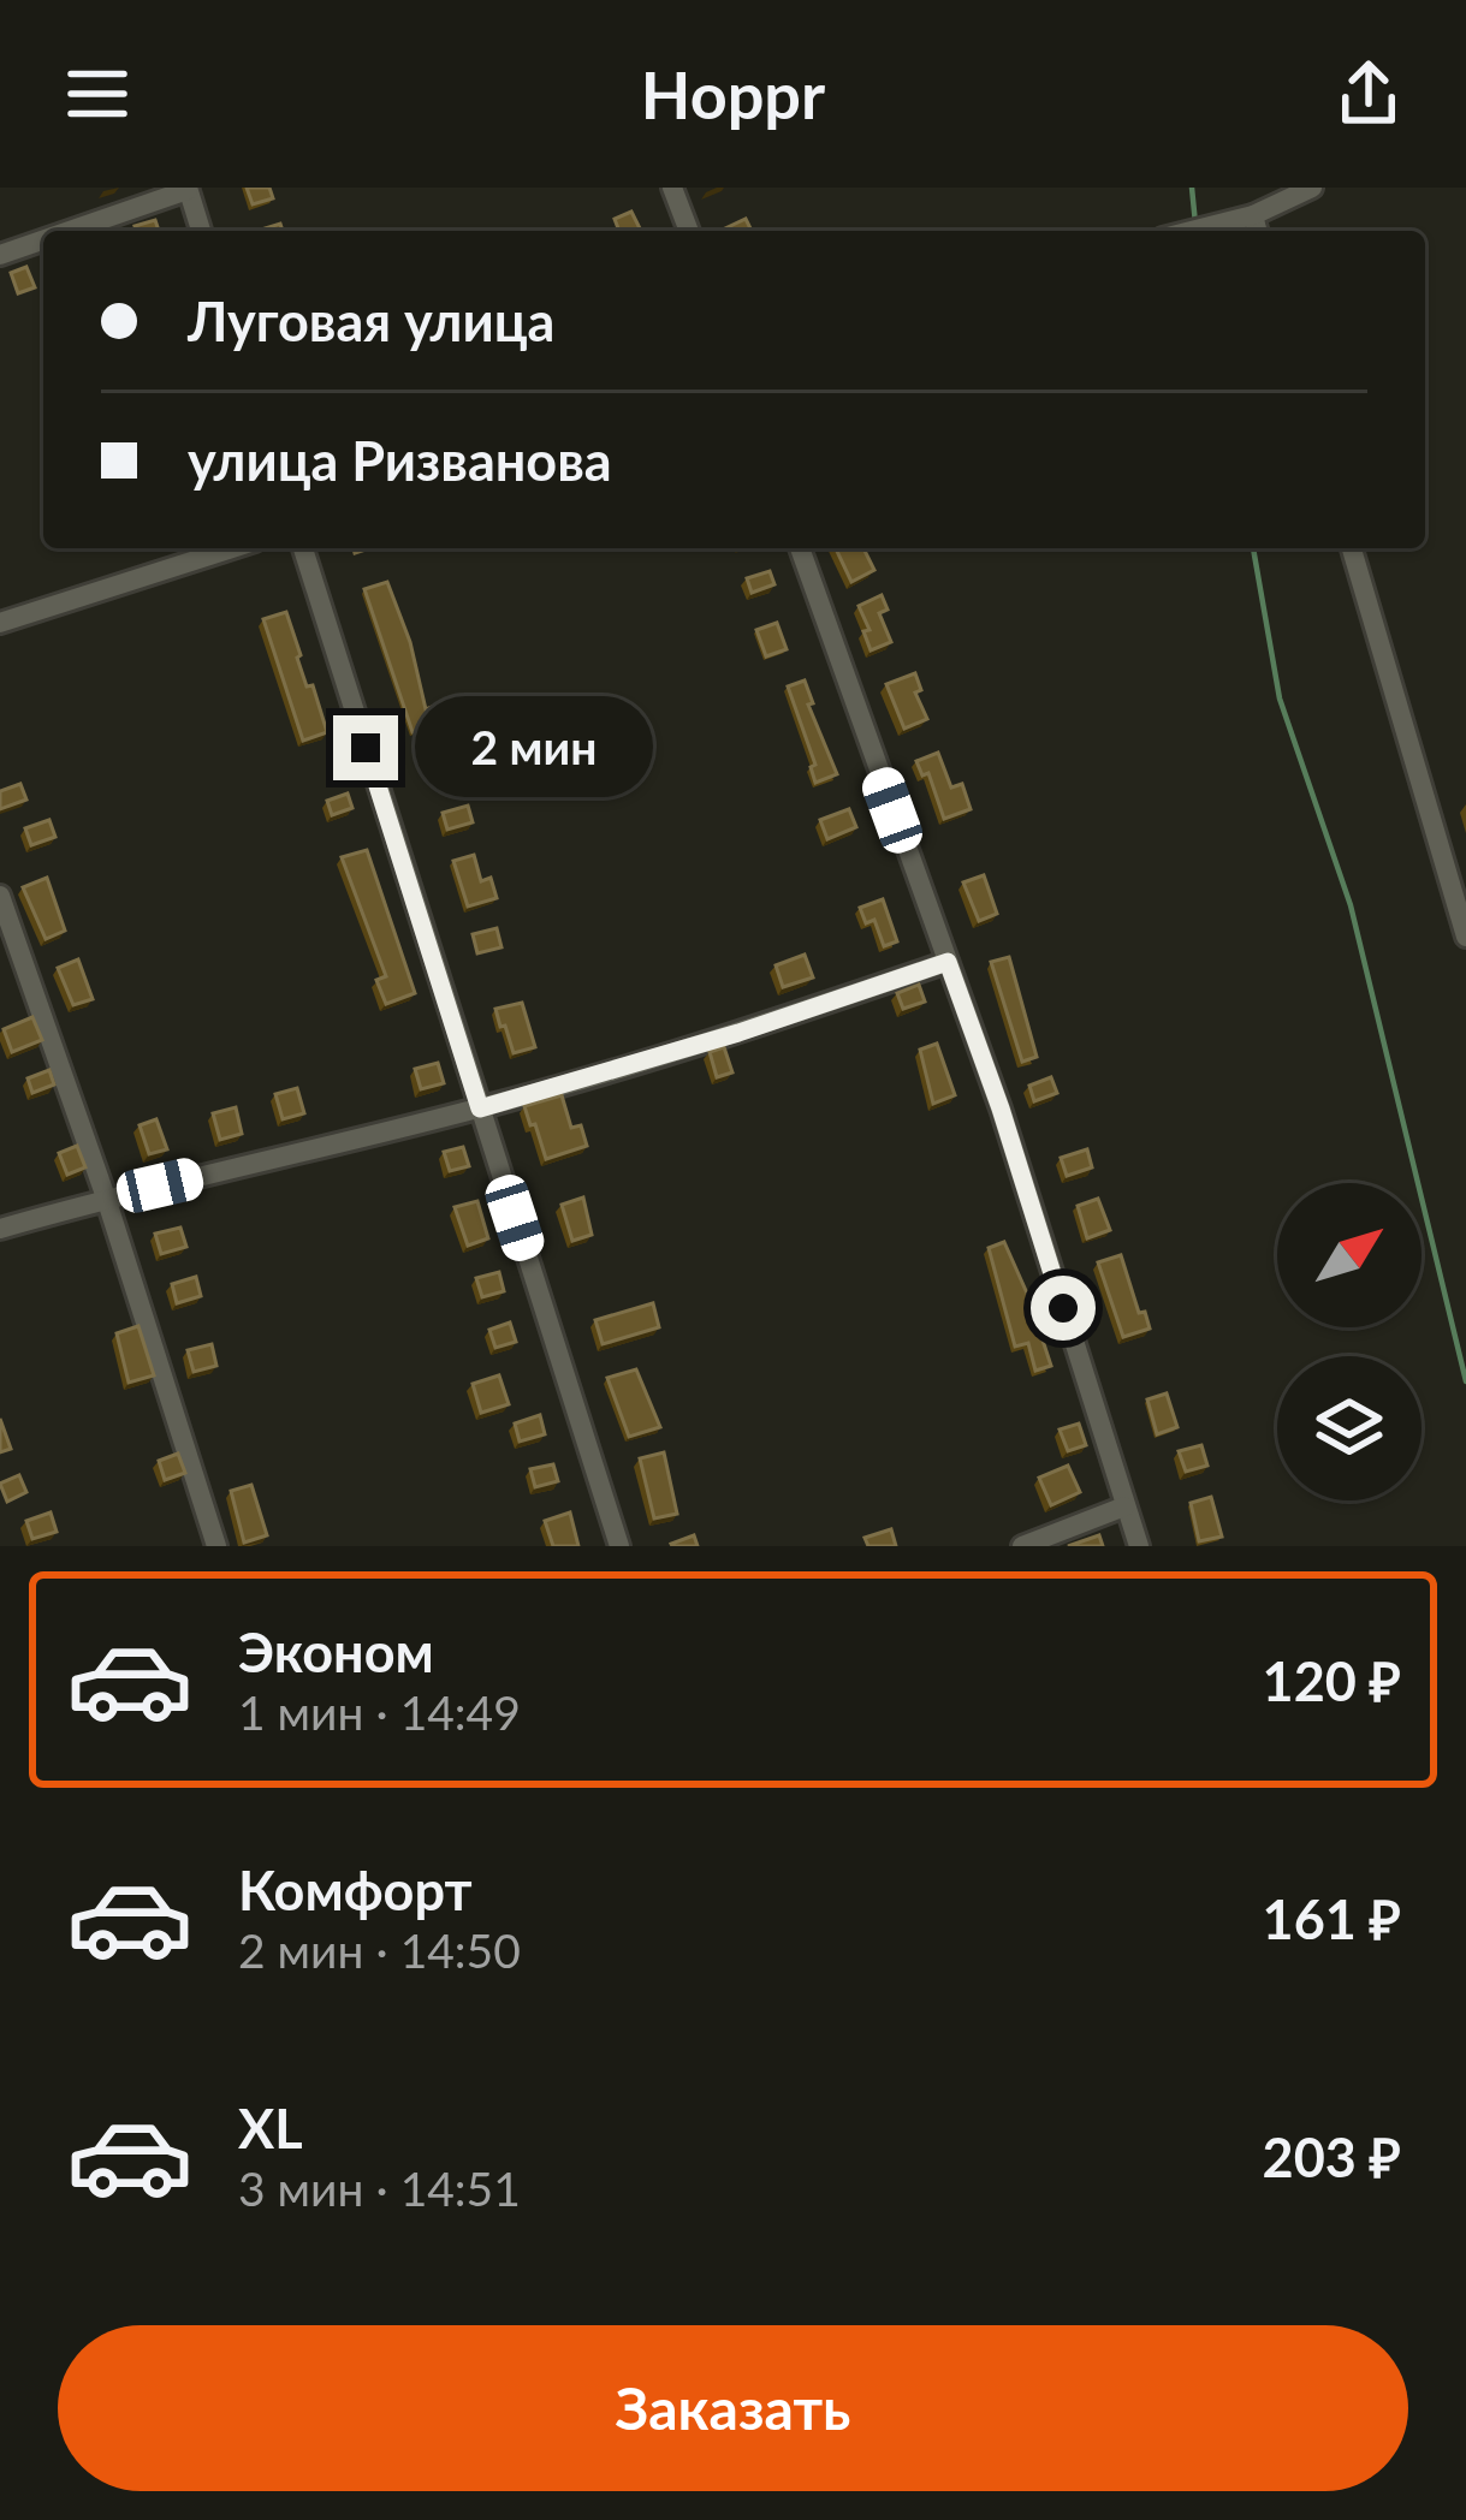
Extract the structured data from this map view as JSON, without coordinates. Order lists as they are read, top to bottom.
{
  "north": "top right",
  "page": {
    "header": "Hoppr",
    "banner": ["Луговая улица", "улица Ризванова"],
    "bubble": "2 мин",
    "list": [
      {
        "name": "Эконом",
        "note": "1 мин · 14:49",
        "value": "120 ₽"
      },
      {
        "name": "Комфорт",
        "note": "2 мин · 14:50",
        "value": "161 ₽"
      },
      {
        "name": "XL",
        "note": "3 мин · 14:51",
        "value": "203 ₽"
      }
    ],
    "buttons": "Заказать"
  }
}
